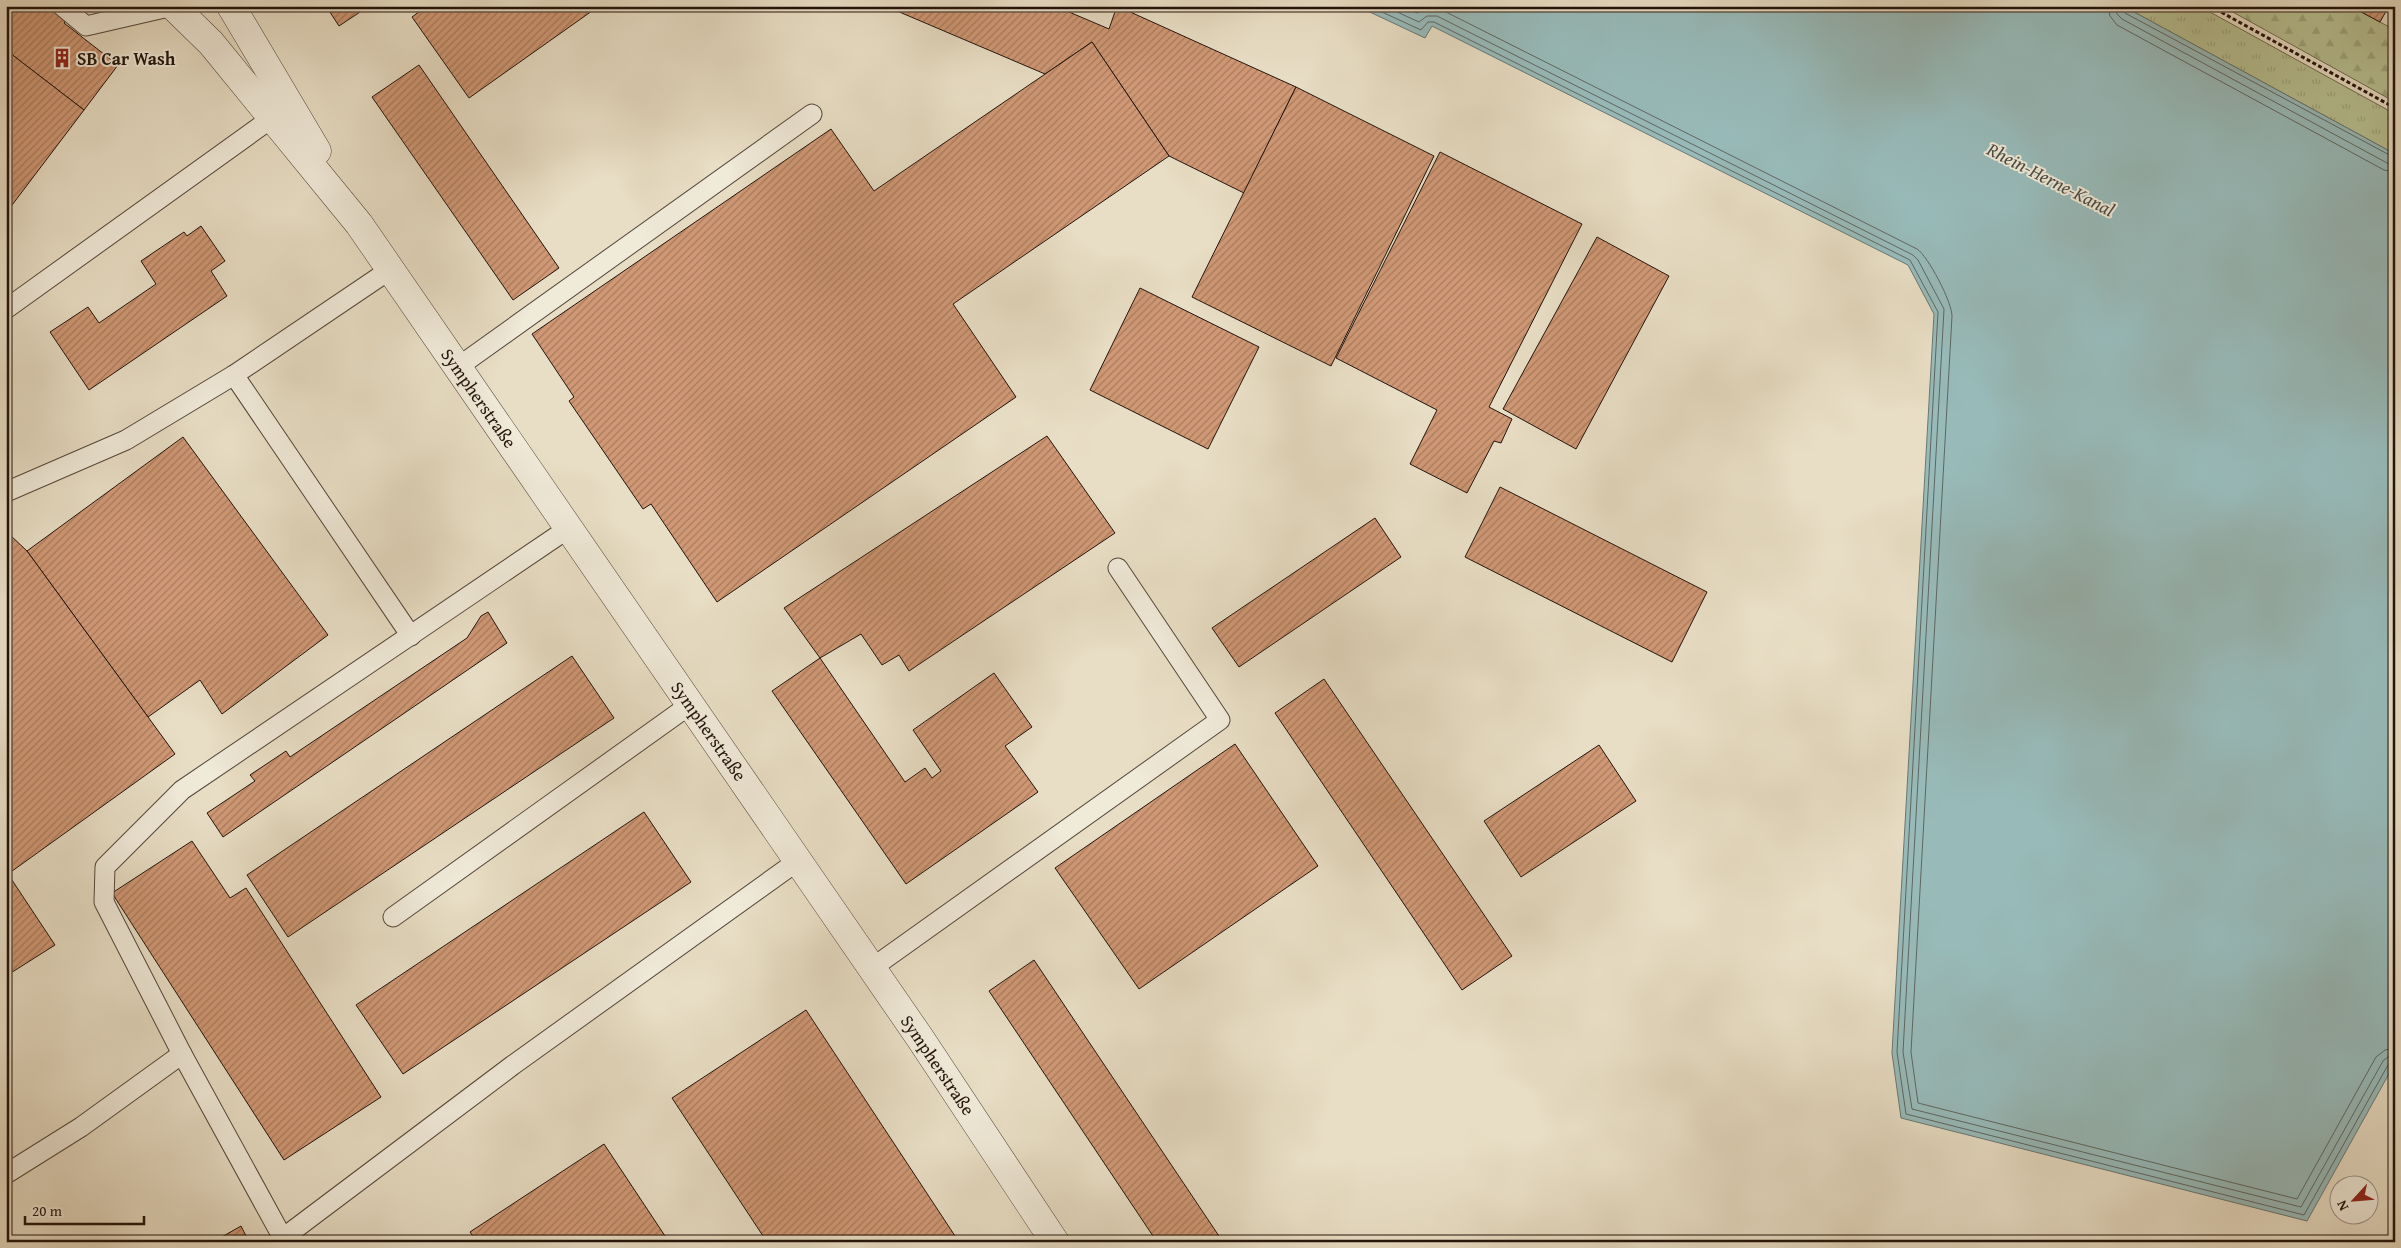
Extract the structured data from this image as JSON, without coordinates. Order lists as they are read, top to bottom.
{
  "streets": {
    "street": ["Sympherstraße"]
  },
  "water": ["Rhein-Herne-Kanal"],
  "places": {
    "building": ["SB Car Wash"]
  },
  "scale_bar": "20 m",
  "north": "bottom left"
}
